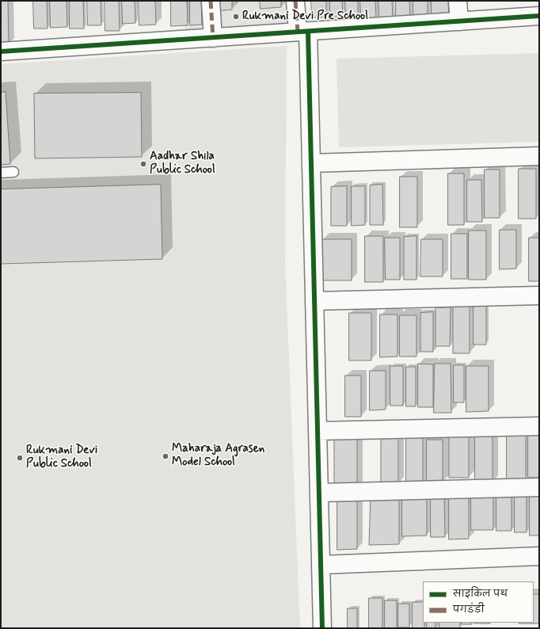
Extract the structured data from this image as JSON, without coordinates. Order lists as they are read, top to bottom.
{
  "places": [
    "Rukmani Devi Pre School",
    "Aadhar Shila Public School",
    "Maharaja Agrasen Model School",
    "Rukmani Devi Public School"
  ],
  "legend": ["साइकिल पथ", "पगडंडी"]
}
